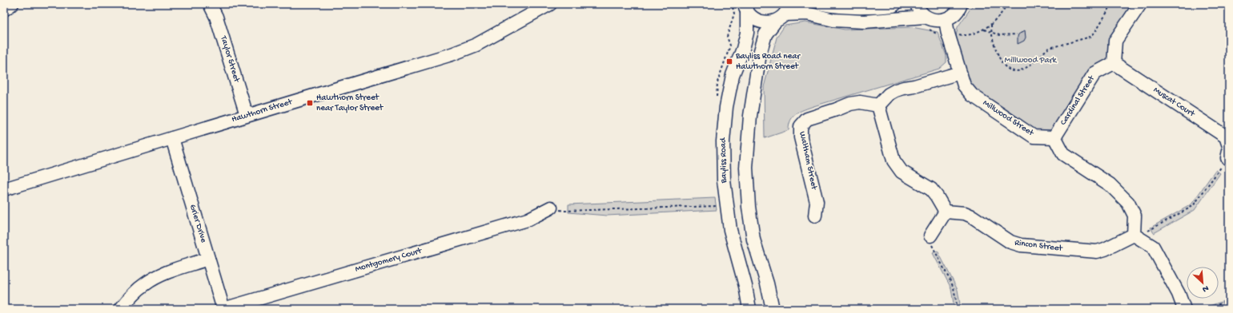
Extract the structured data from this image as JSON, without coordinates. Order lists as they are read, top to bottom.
{
  "streets": {
    "street": [
      "Taylor Street",
      "Cardinal Street",
      "Muscat Court",
      "Hawthorn Street",
      "Millwood Street",
      "Bayliss Road",
      "Waltham Street",
      "Grier Drive",
      "Rincon Street",
      "Montgomery Court"
    ]
  },
  "crossings": [
    ["Taylor Street", "Hawthorn Street"],
    ["Cardinal Street", "Muscat Court"],
    ["Cardinal Street", "Millwood Street"],
    ["Hawthorn Street", "Grier Drive"],
    ["Millwood Street", "Bayliss Road"],
    ["Grier Drive", "Montgomery Court"]
  ],
  "parks": ["Millwood Park"],
  "places": {
    "transit": ["Bayliss Road near Hawthorn Street", "Hawthorn Street near Taylor Street"]
  },
  "north": "bottom right"
}
